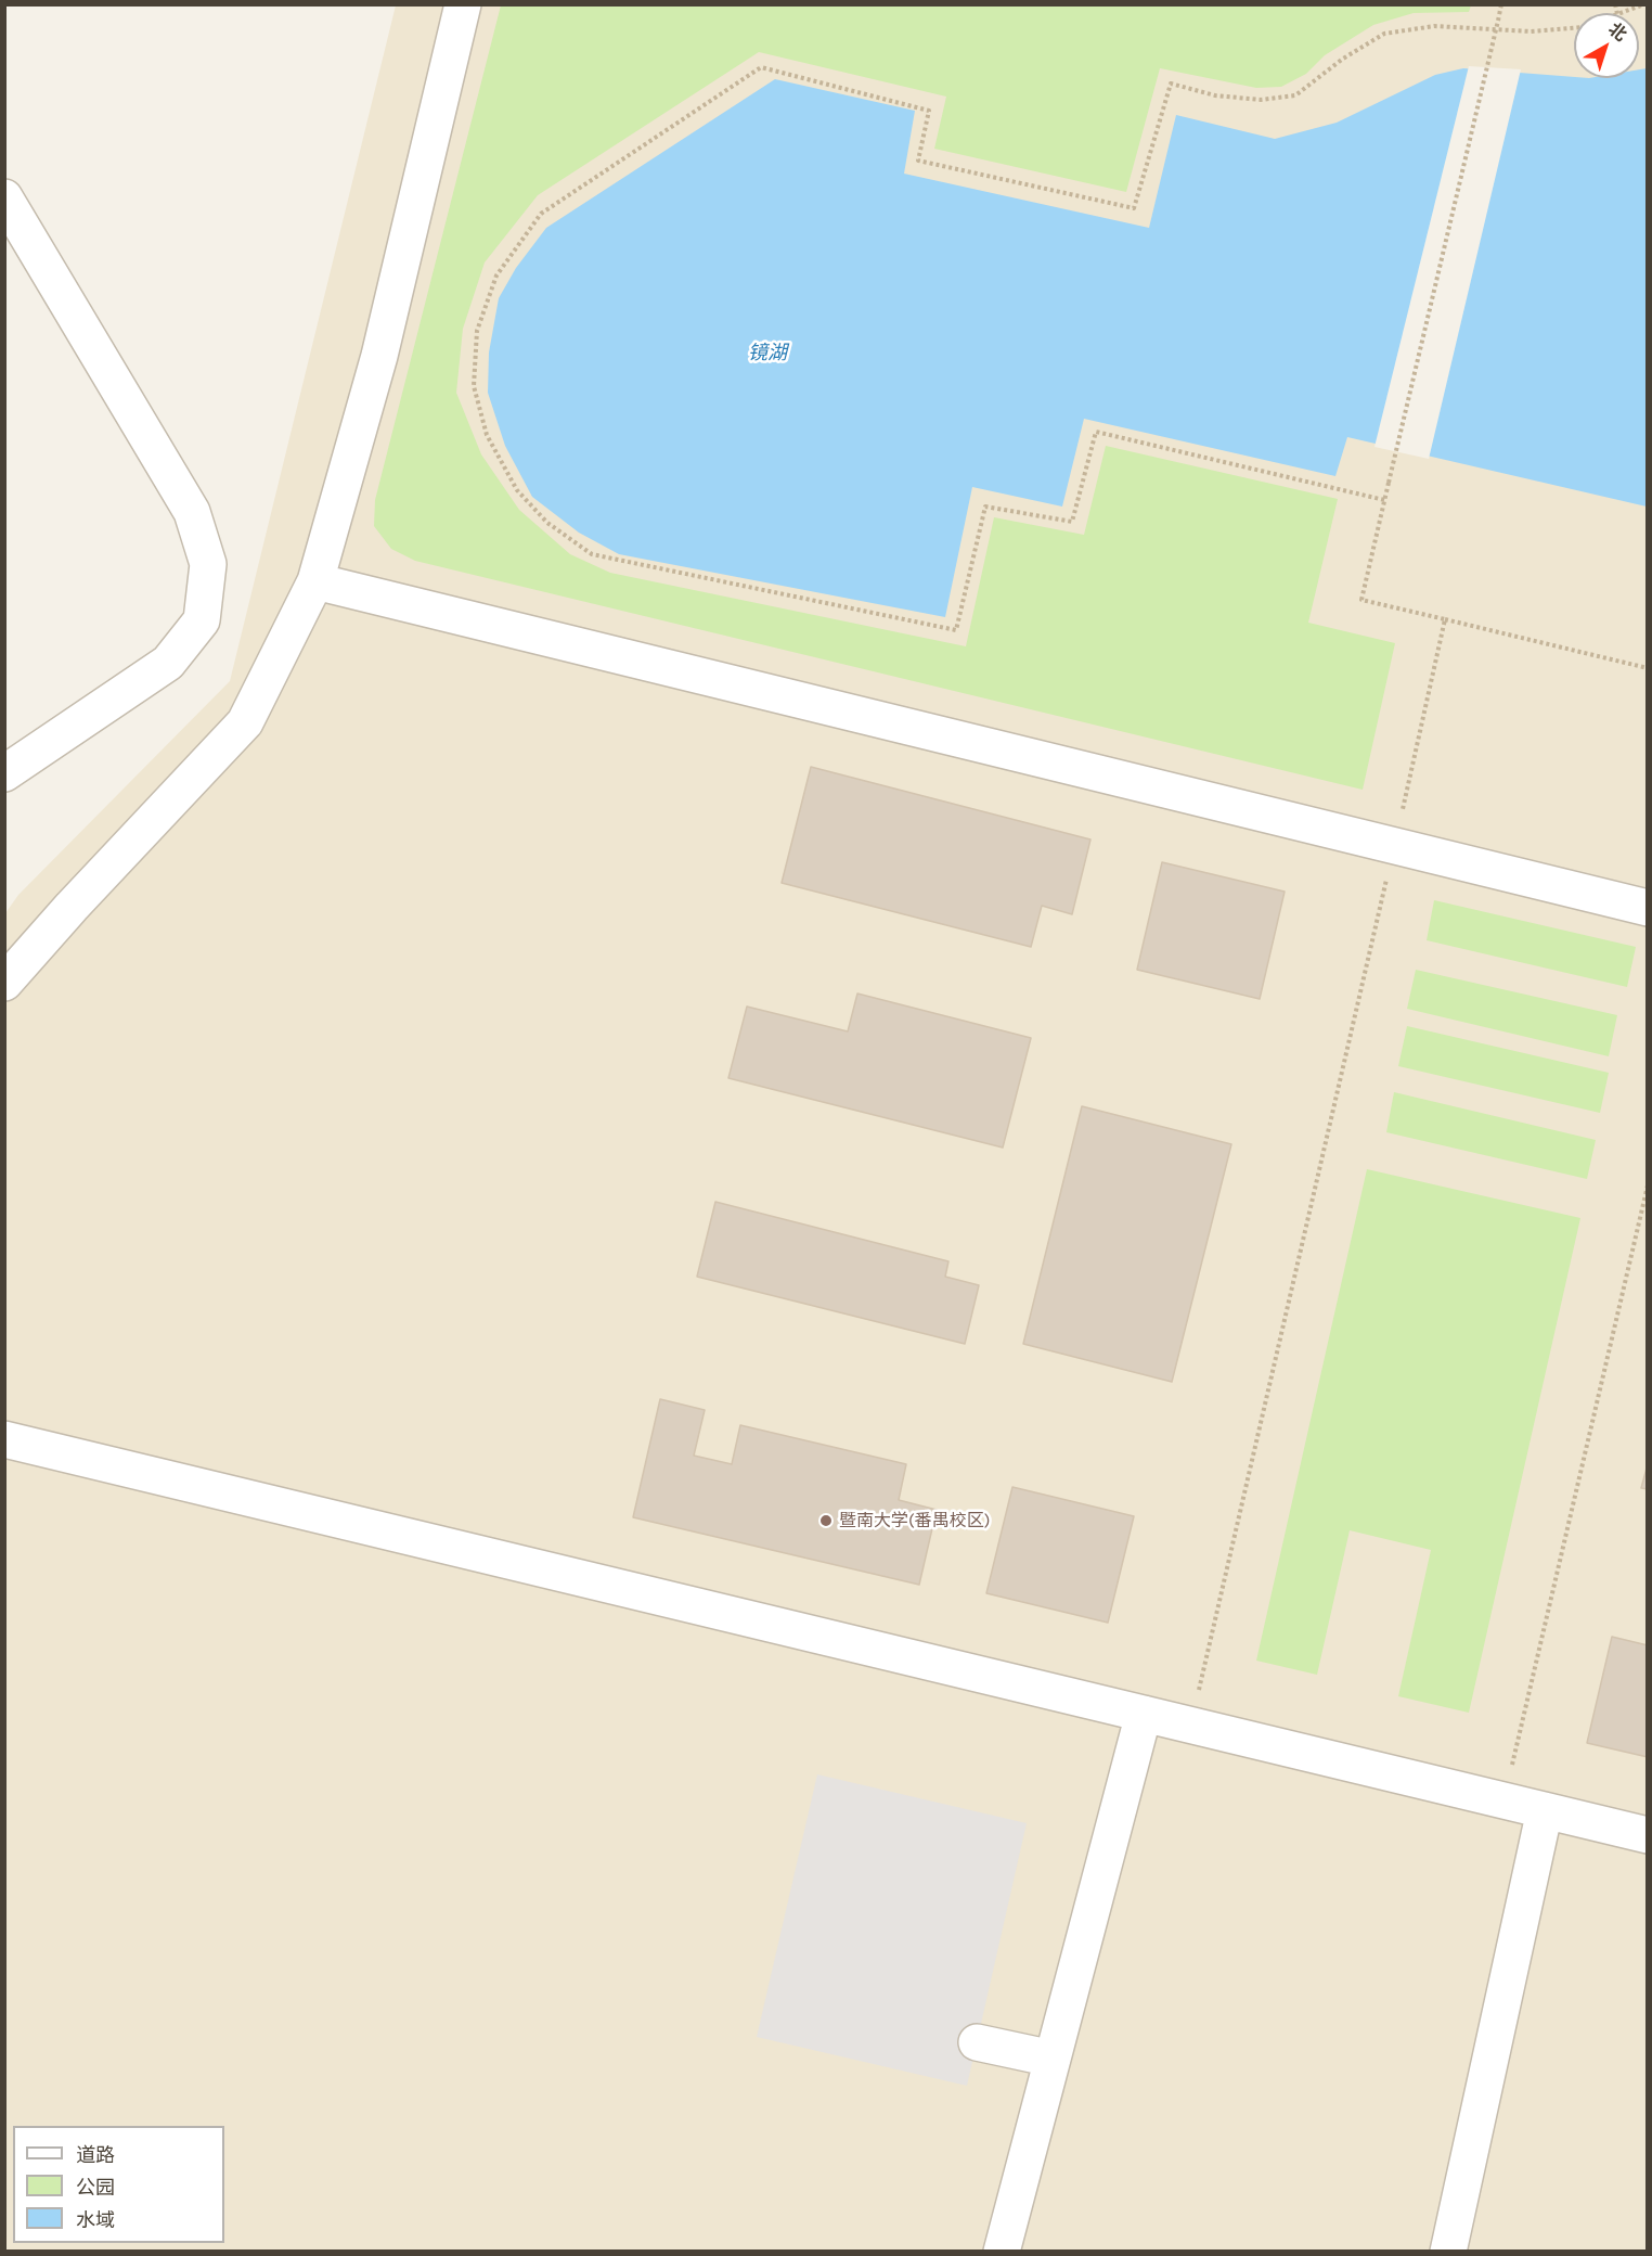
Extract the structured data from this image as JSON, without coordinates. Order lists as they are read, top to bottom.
{
  "water": ["镜湖"],
  "places": ["暨南大学(番禺校区)"],
  "legend": ["道路", "公园", "水域"],
  "north": "top right"
}
